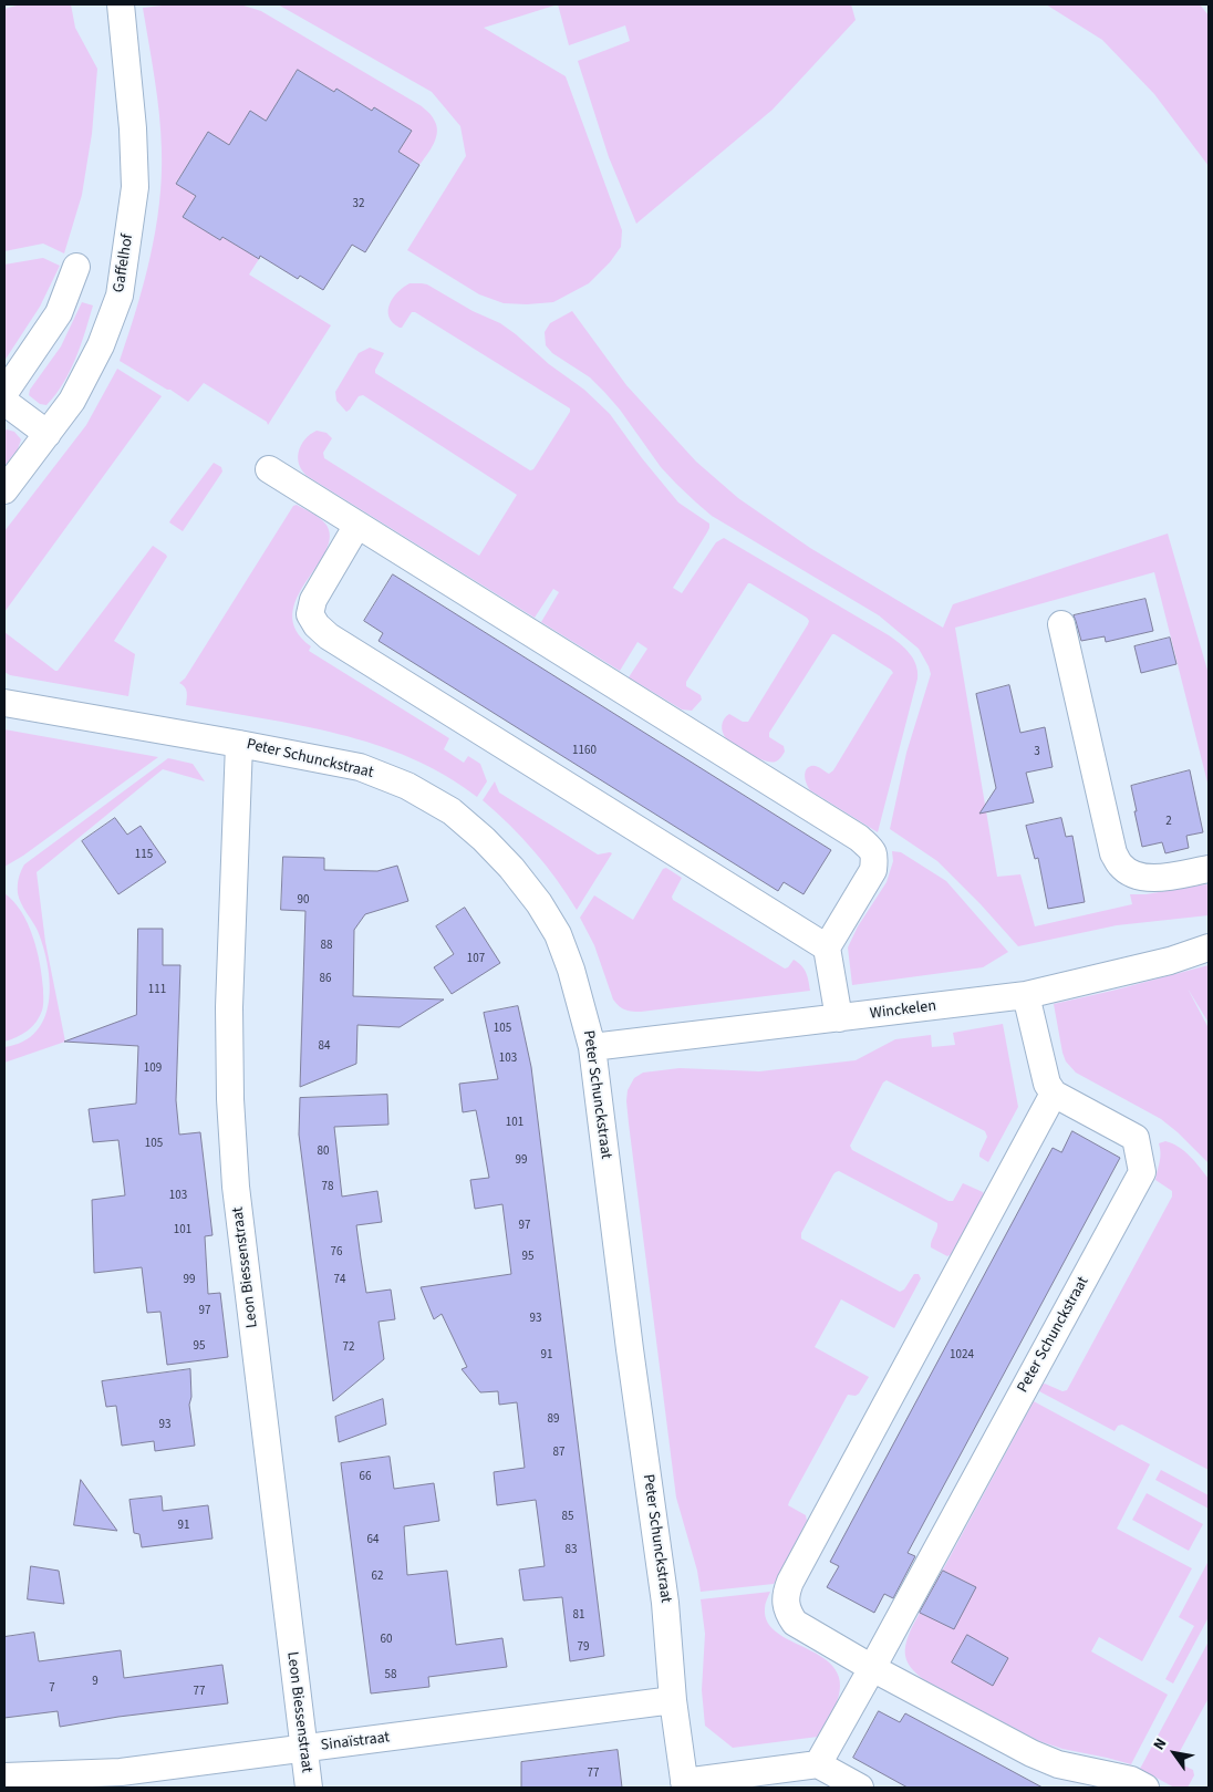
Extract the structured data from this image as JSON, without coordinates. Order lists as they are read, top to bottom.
{
  "streets": {
    "street": [
      "Gaffelhof",
      "Peter Schunckstraat",
      "Winckelen",
      "Leon Biessenstraat",
      "Sinaïstraat"
    ]
  },
  "crossings": [
    ["Peter Schunckstraat", "Winckelen"],
    ["Peter Schunckstraat", "Leon Biessenstraat"],
    ["Peter Schunckstraat", "Sinaïstraat"],
    ["Leon Biessenstraat", "Sinaïstraat"]
  ],
  "house_numbers": [
    "32",
    "1160",
    "3",
    "2",
    "115",
    "90",
    "88",
    "107",
    "86",
    "111",
    "105",
    "84",
    "103",
    "109",
    "101",
    "105",
    "80",
    "99",
    "78",
    "103",
    "97",
    "101",
    "76",
    "95",
    "99",
    "74",
    "97",
    "93",
    "95",
    "72",
    "91",
    "1024",
    "89",
    "93",
    "87",
    "66",
    "85",
    "91",
    "64",
    "83",
    "62",
    "81",
    "60",
    "79",
    "58",
    "9",
    "7",
    "77",
    "77"
  ],
  "north": "top left"
}
